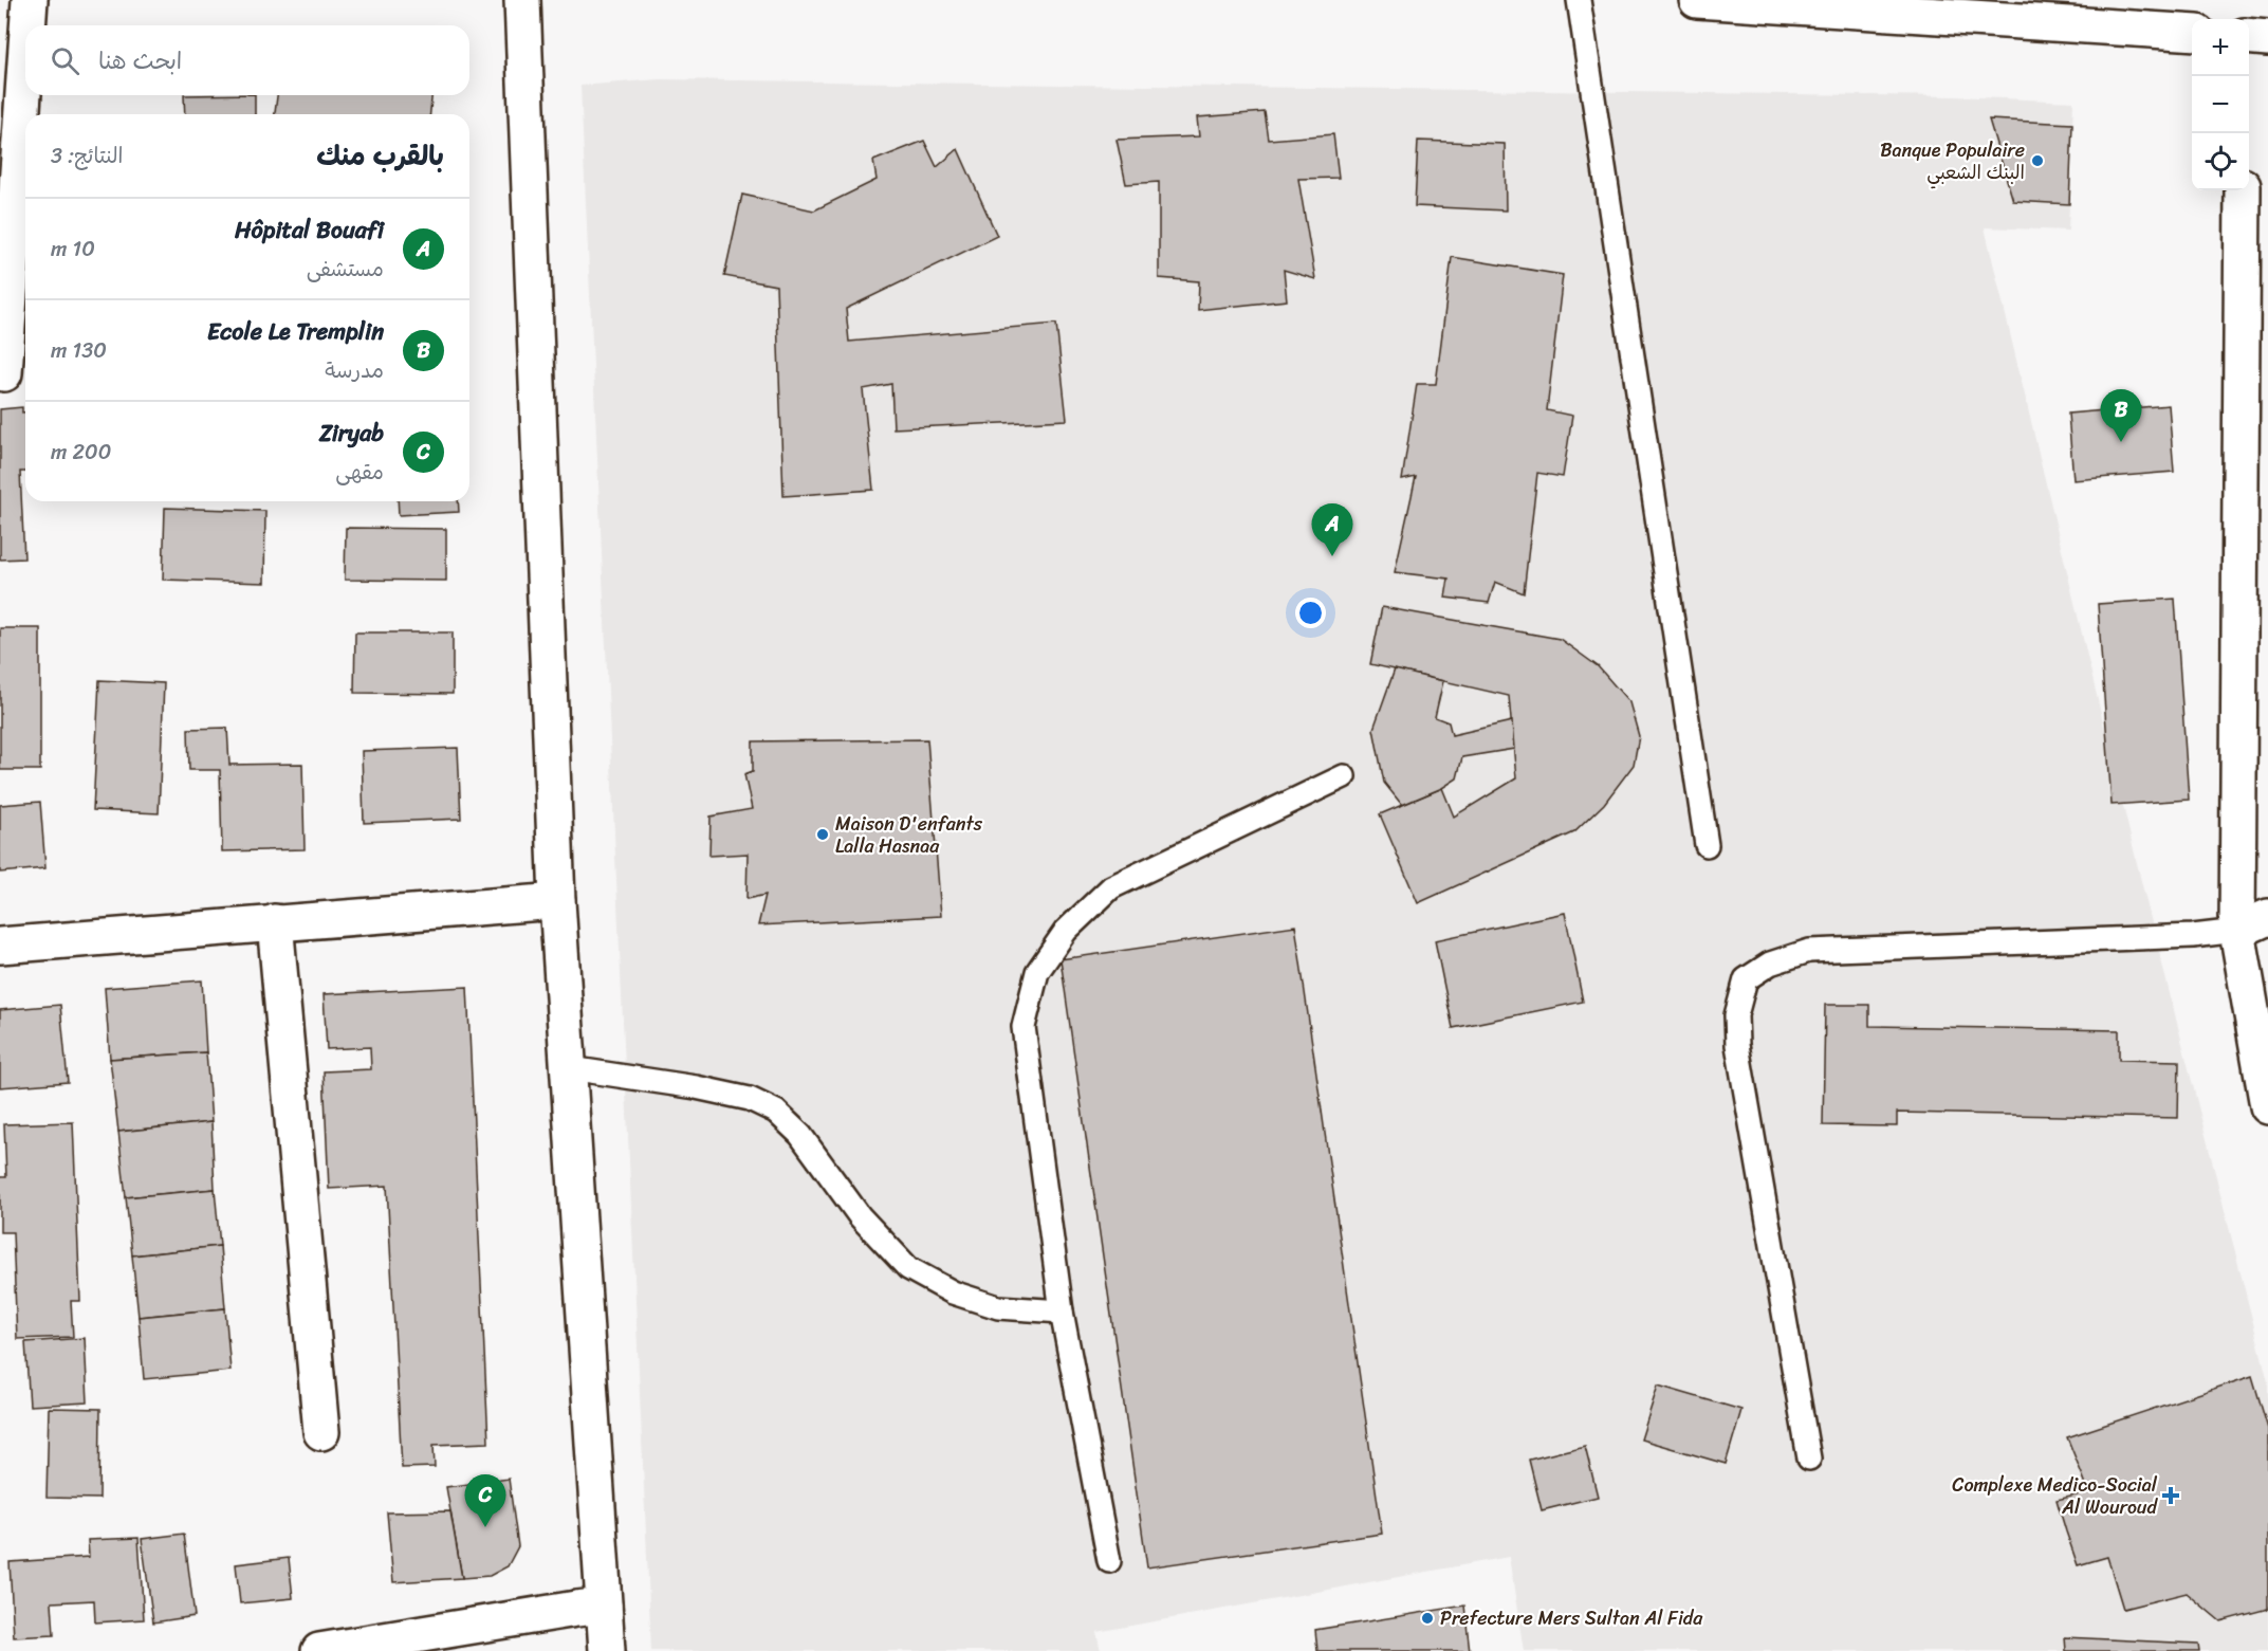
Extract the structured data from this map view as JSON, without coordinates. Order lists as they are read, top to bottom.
{
  "places": {
    "other": ["Banque Populaire البنك الشعبي", "Maison D'enfants Lalla Hasnaa", "Prefecture Mers Sultan Al Fida"],
    "health": ["Complexe Medico-Social Al Wouroud"]
  },
  "page": {
    "map_buttons": ["+", "−"],
    "search": "ابحث هنا",
    "heading": ["بالقرب منك", "النتائج: 3"],
    "list": [
      {
        "mark": "A",
        "name": "Hôpital Bouafi",
        "note": "مستشفى",
        "value": "10 m"
      },
      {
        "mark": "B",
        "name": "Ecole Le Tremplin",
        "note": "مدرسة",
        "value": "130 m"
      },
      {
        "mark": "C",
        "name": "Ziryab",
        "note": "مقهى",
        "value": "200 m"
      }
    ],
    "pins": ["B", "A", "C"]
  }
}
